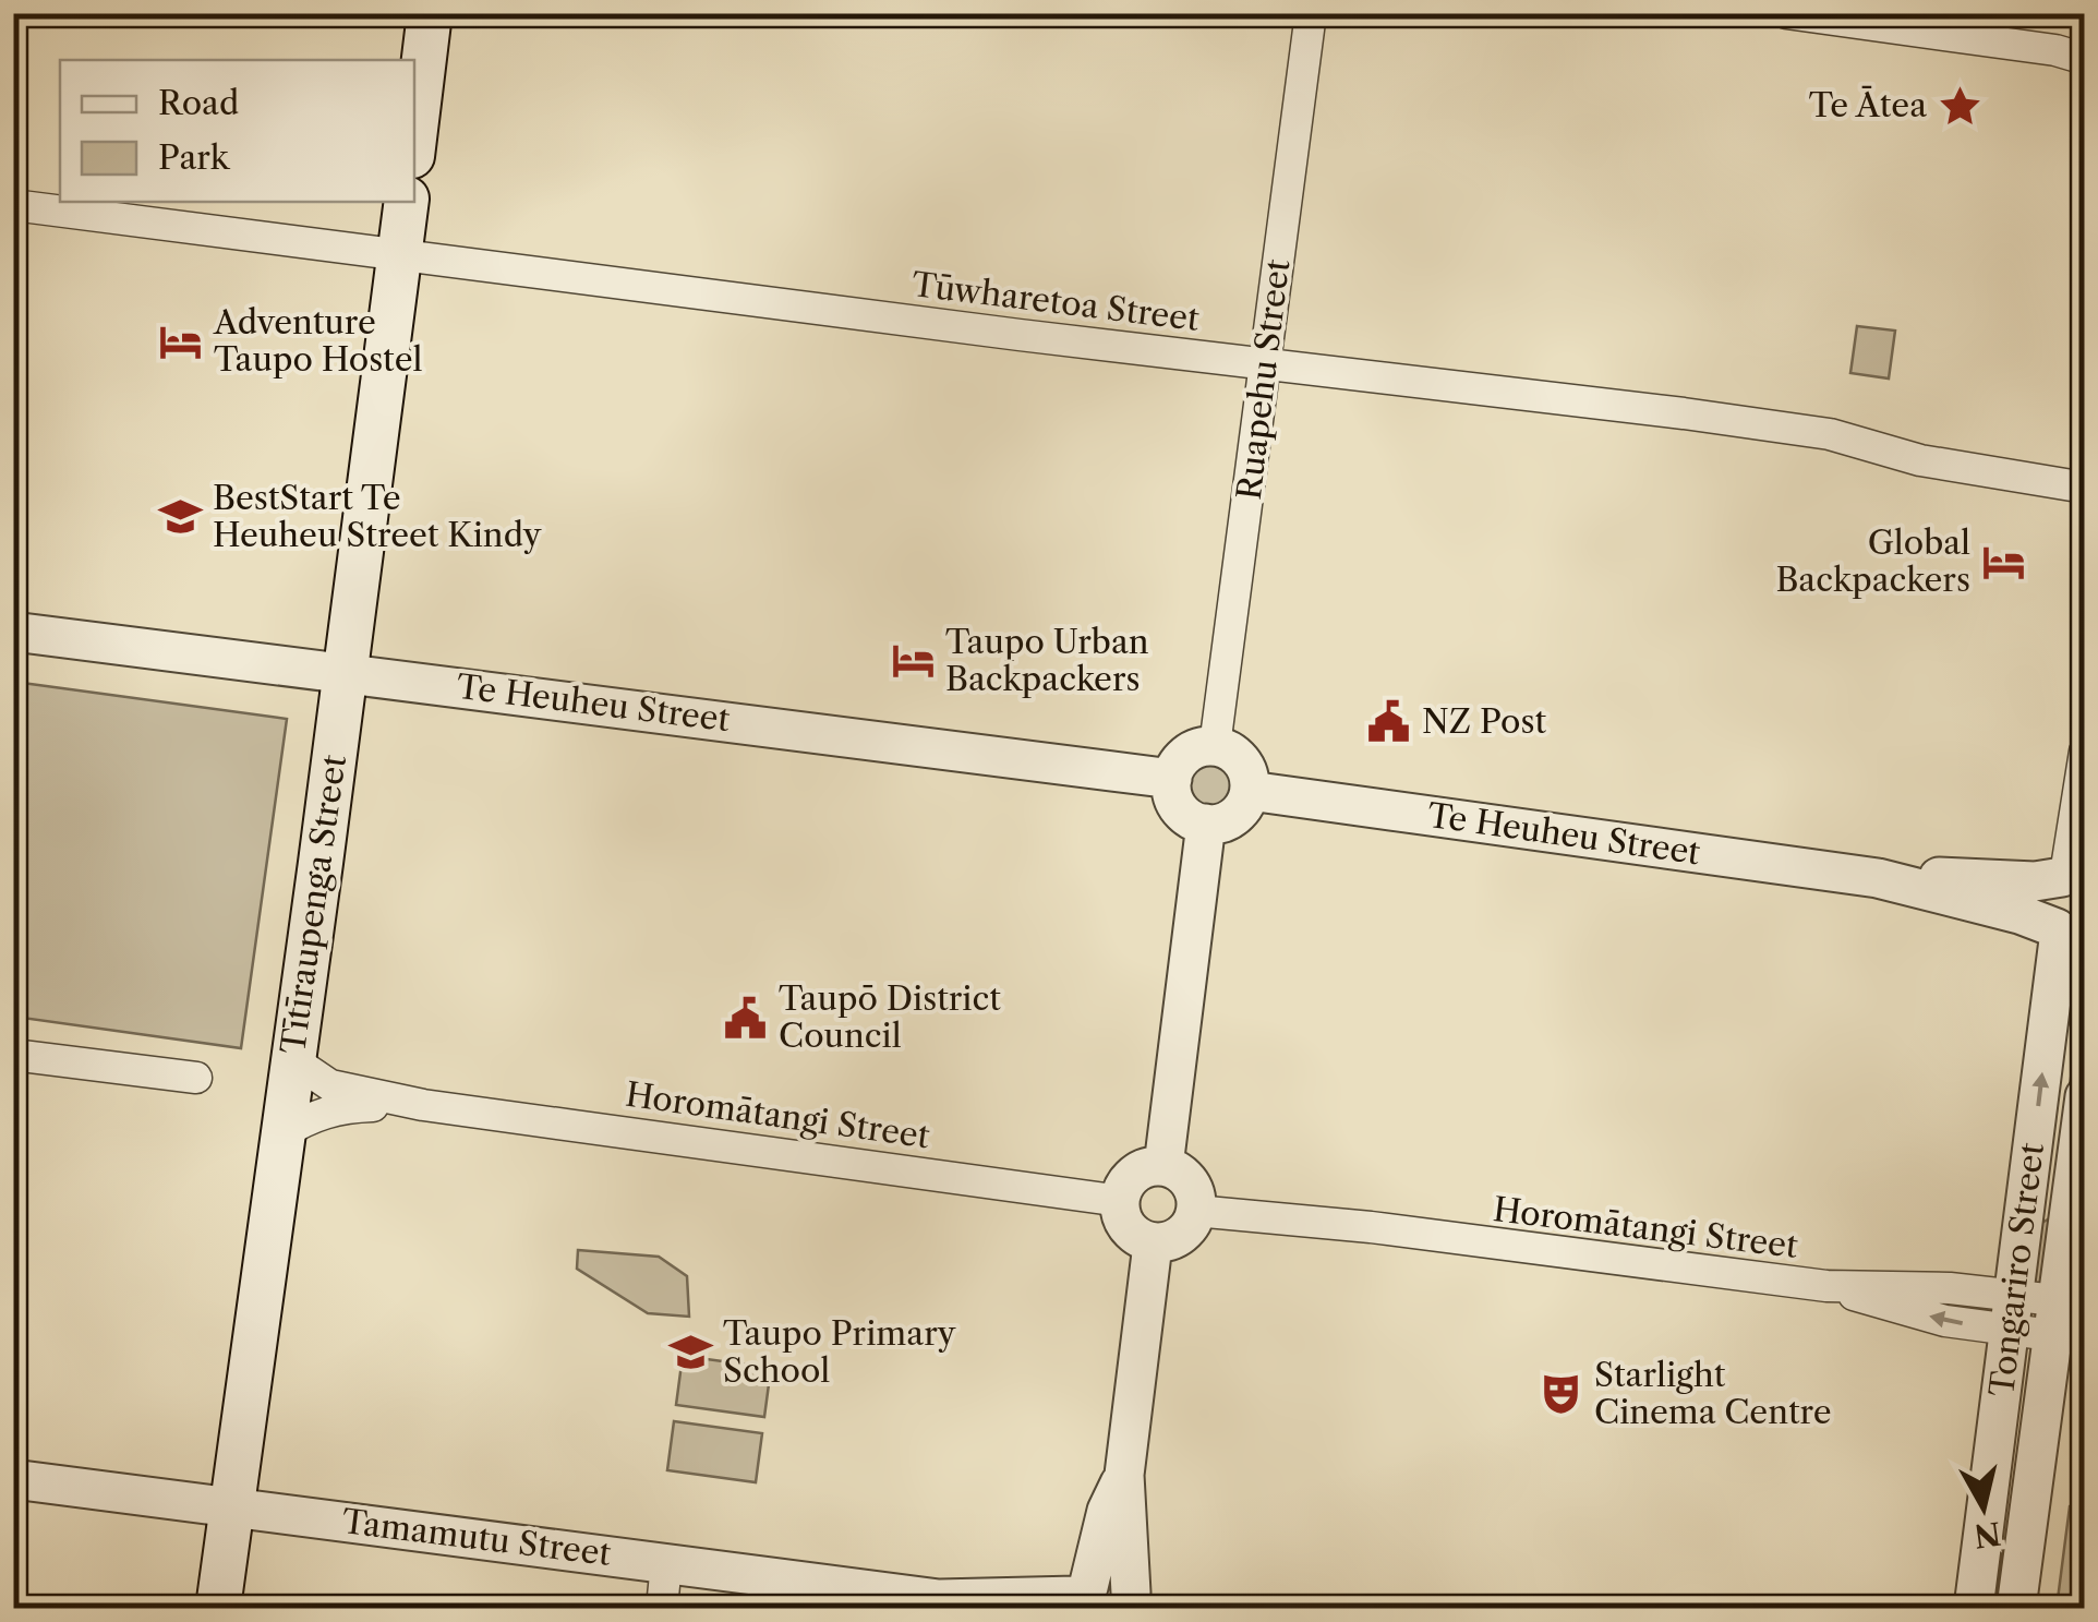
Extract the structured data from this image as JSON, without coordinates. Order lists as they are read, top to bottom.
{
  "streets": {
    "main road": ["Tītīraupenga Street"],
    "street": [
      "Tūwharetoa Street",
      "Ruapehu Street",
      "Te Heuheu Street",
      "Horomātangi Street",
      "Tongariro Street",
      "Tamamutu Street"
    ]
  },
  "crossings": [
    ["Tūwharetoa Street", "Ruapehu Street"],
    ["Tūwharetoa Street", "Tītīraupenga Street"],
    ["Ruapehu Street", "Te Heuheu Street"],
    ["Te Heuheu Street", "Tītīraupenga Street"],
    ["Te Heuheu Street", "Tongariro Street"],
    ["Tītīraupenga Street", "Horomātangi Street"],
    ["Tītīraupenga Street", "Tamamutu Street"],
    ["Horomātangi Street", "Tongariro Street"]
  ],
  "places": {
    "place": ["Te Ātea"],
    "hotel": ["Adventure Taupo Hostel", "Global Backpackers", "Taupo Urban Backpackers"],
    "school or university": ["BestStart Te Heuheu Street Kindy", "Taupo Primary School"],
    "public building": ["NZ Post", "Taupō District Council"],
    "theatre": ["Starlight Cinema Centre"]
  },
  "legend": ["Road", "Park"],
  "north": "bottom"
}
